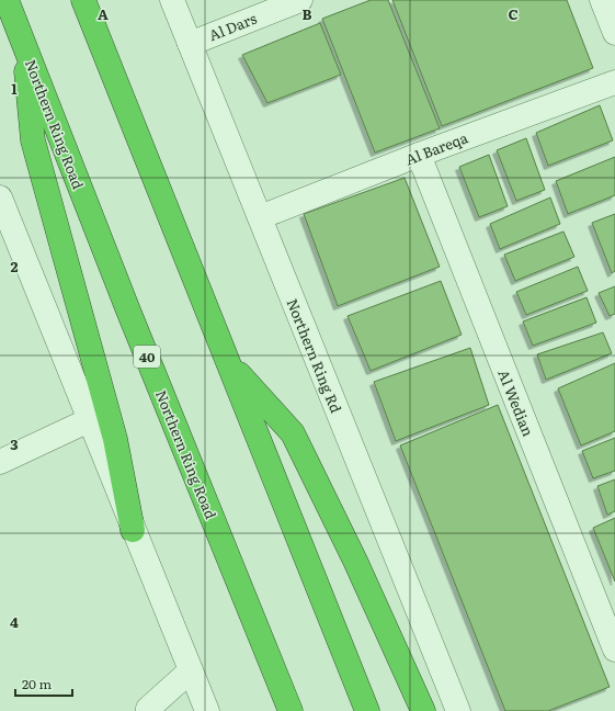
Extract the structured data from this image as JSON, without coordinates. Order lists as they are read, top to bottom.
{
  "streets": {
    "highway": ["Northern Ring Road", "40"],
    "street": [
      "Al Dars",
      "Al Bareqa",
      "Northern Ring Rd",
      "Al Wedian"
    ]
  },
  "crossings": [
    ["Al Dars", "Northern Ring Rd"],
    ["Al Bareqa", "Northern Ring Rd"],
    ["Al Bareqa", "Al Wedian"]
  ],
  "scale_bar": "20 m",
  "grid": {
    "columns": ["A", "B", "C"],
    "rows": [
      "1",
      "2",
      "3",
      "4"
    ]
  }
}
